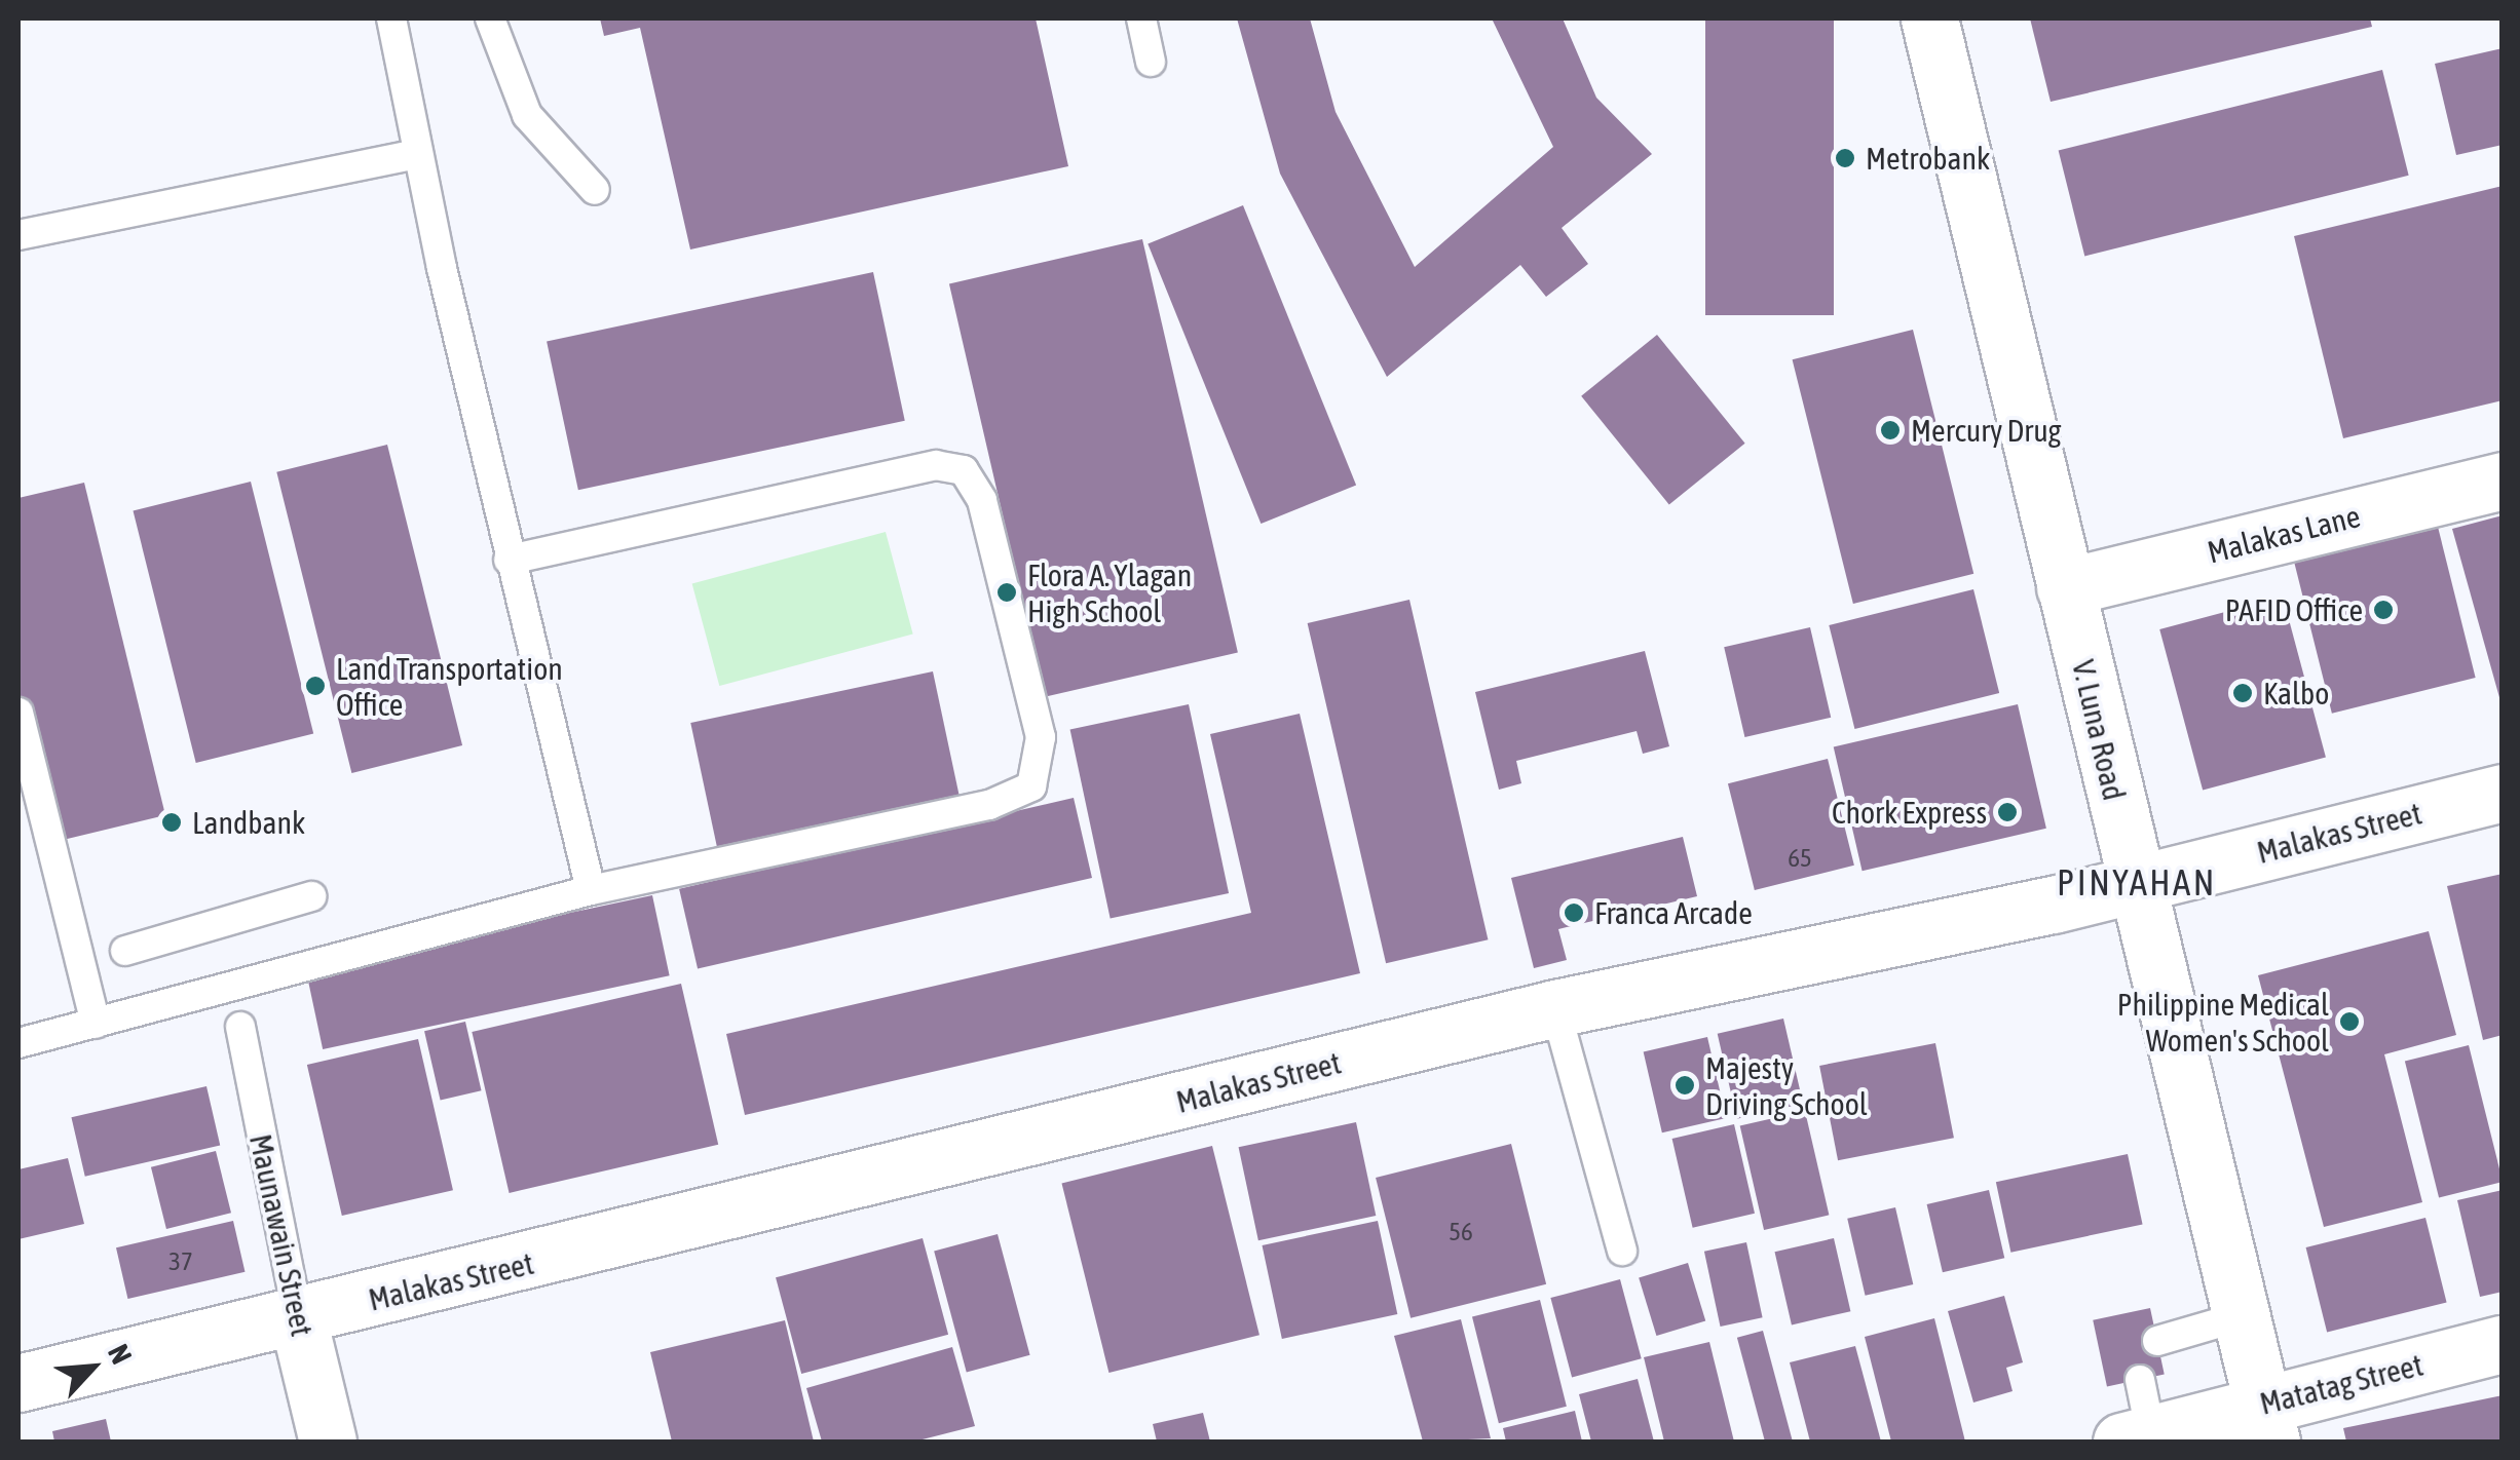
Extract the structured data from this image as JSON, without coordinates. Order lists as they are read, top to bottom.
{
  "streets": {
    "street": [
      "Malakas Lane",
      "V. Luna Road",
      "Malakas Street",
      "Maunawain Street",
      "Matatag Street"
    ]
  },
  "crossings": [
    ["Malakas Lane", "V. Luna Road"],
    ["V. Luna Road", "Malakas Street"],
    ["V. Luna Road", "Matatag Street"],
    ["Malakas Street", "Maunawain Street"]
  ],
  "districts": ["PINYAHAN"],
  "places": [
    "Metrobank",
    "Mercury Drug",
    "Flora A. Ylagan High School",
    "PAFID Office",
    "Land Transportation Office",
    "Kalbo",
    "Chork Express",
    "Landbank",
    "Franca Arcade",
    "Philippine Medical Women's School",
    "Majesty Driving School"
  ],
  "house_numbers": ["65", "56", "37"],
  "north": "top right"
}
